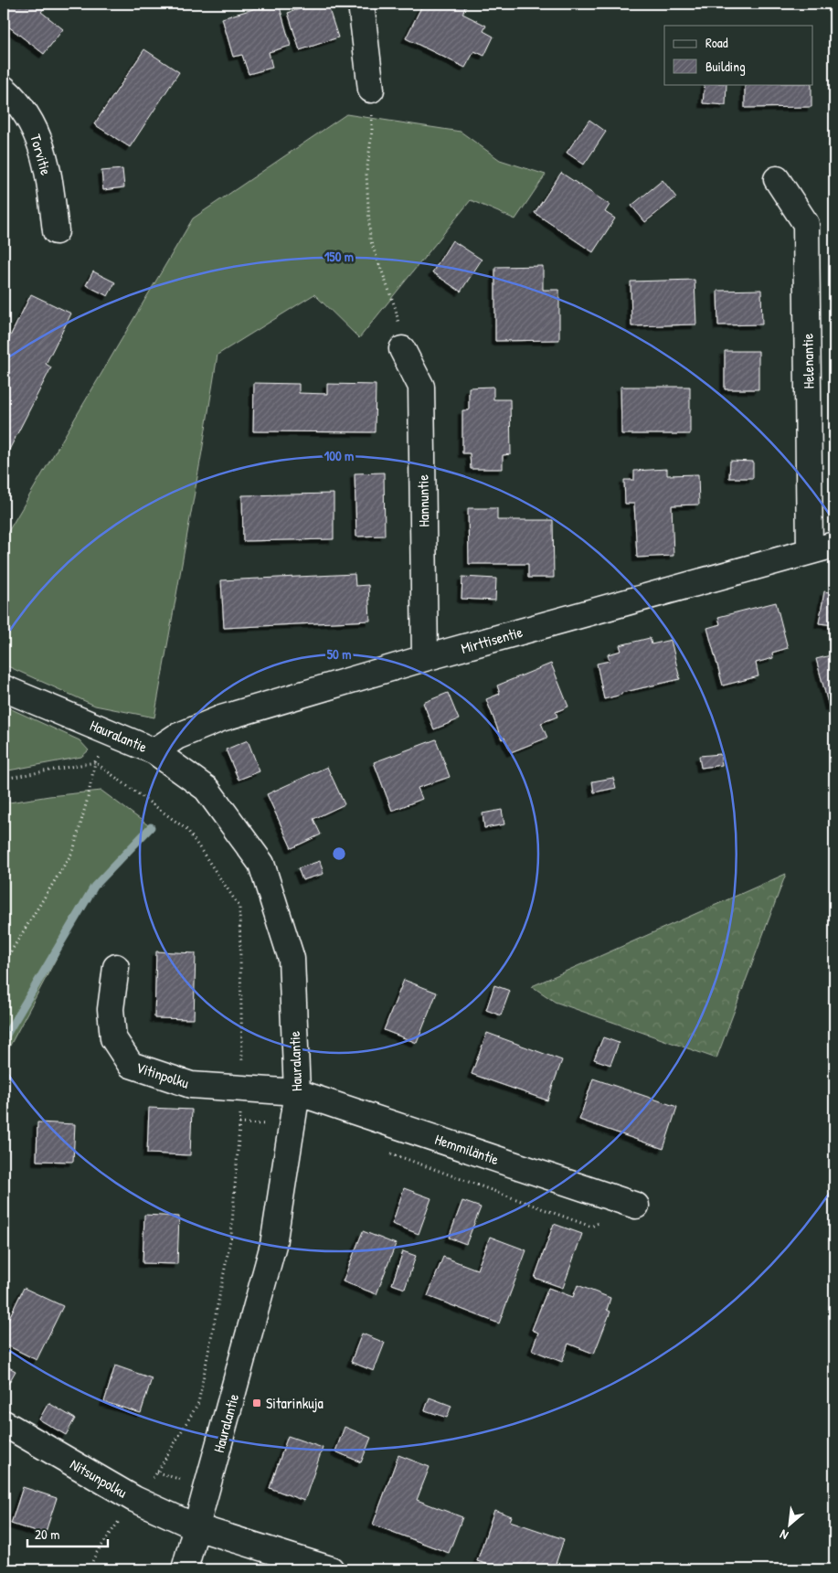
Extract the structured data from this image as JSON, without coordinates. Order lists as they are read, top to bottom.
{
  "streets": {
    "street": [
      "Torvitie",
      "Helenantie",
      "Hannuntie",
      "Mirttisentie",
      "Hauralantie",
      "Vitinpolku",
      "Hemmiläntie",
      "Nitsunpolku"
    ]
  },
  "crossings": [
    ["Helenantie", "Mirttisentie"],
    ["Hannuntie", "Mirttisentie"],
    ["Mirttisentie", "Hauralantie"],
    ["Hauralantie", "Vitinpolku"],
    ["Hauralantie", "Hemmiläntie"],
    ["Hauralantie", "Nitsunpolku"],
    ["Vitinpolku", "Hemmiläntie"]
  ],
  "places": {
    "transit": ["Sitarinkuja"]
  },
  "legend": ["Road", "Building"],
  "scale_bar": "20 m",
  "north": "bottom left",
  "rings": ["150 m", "100 m", "50 m"]
}
